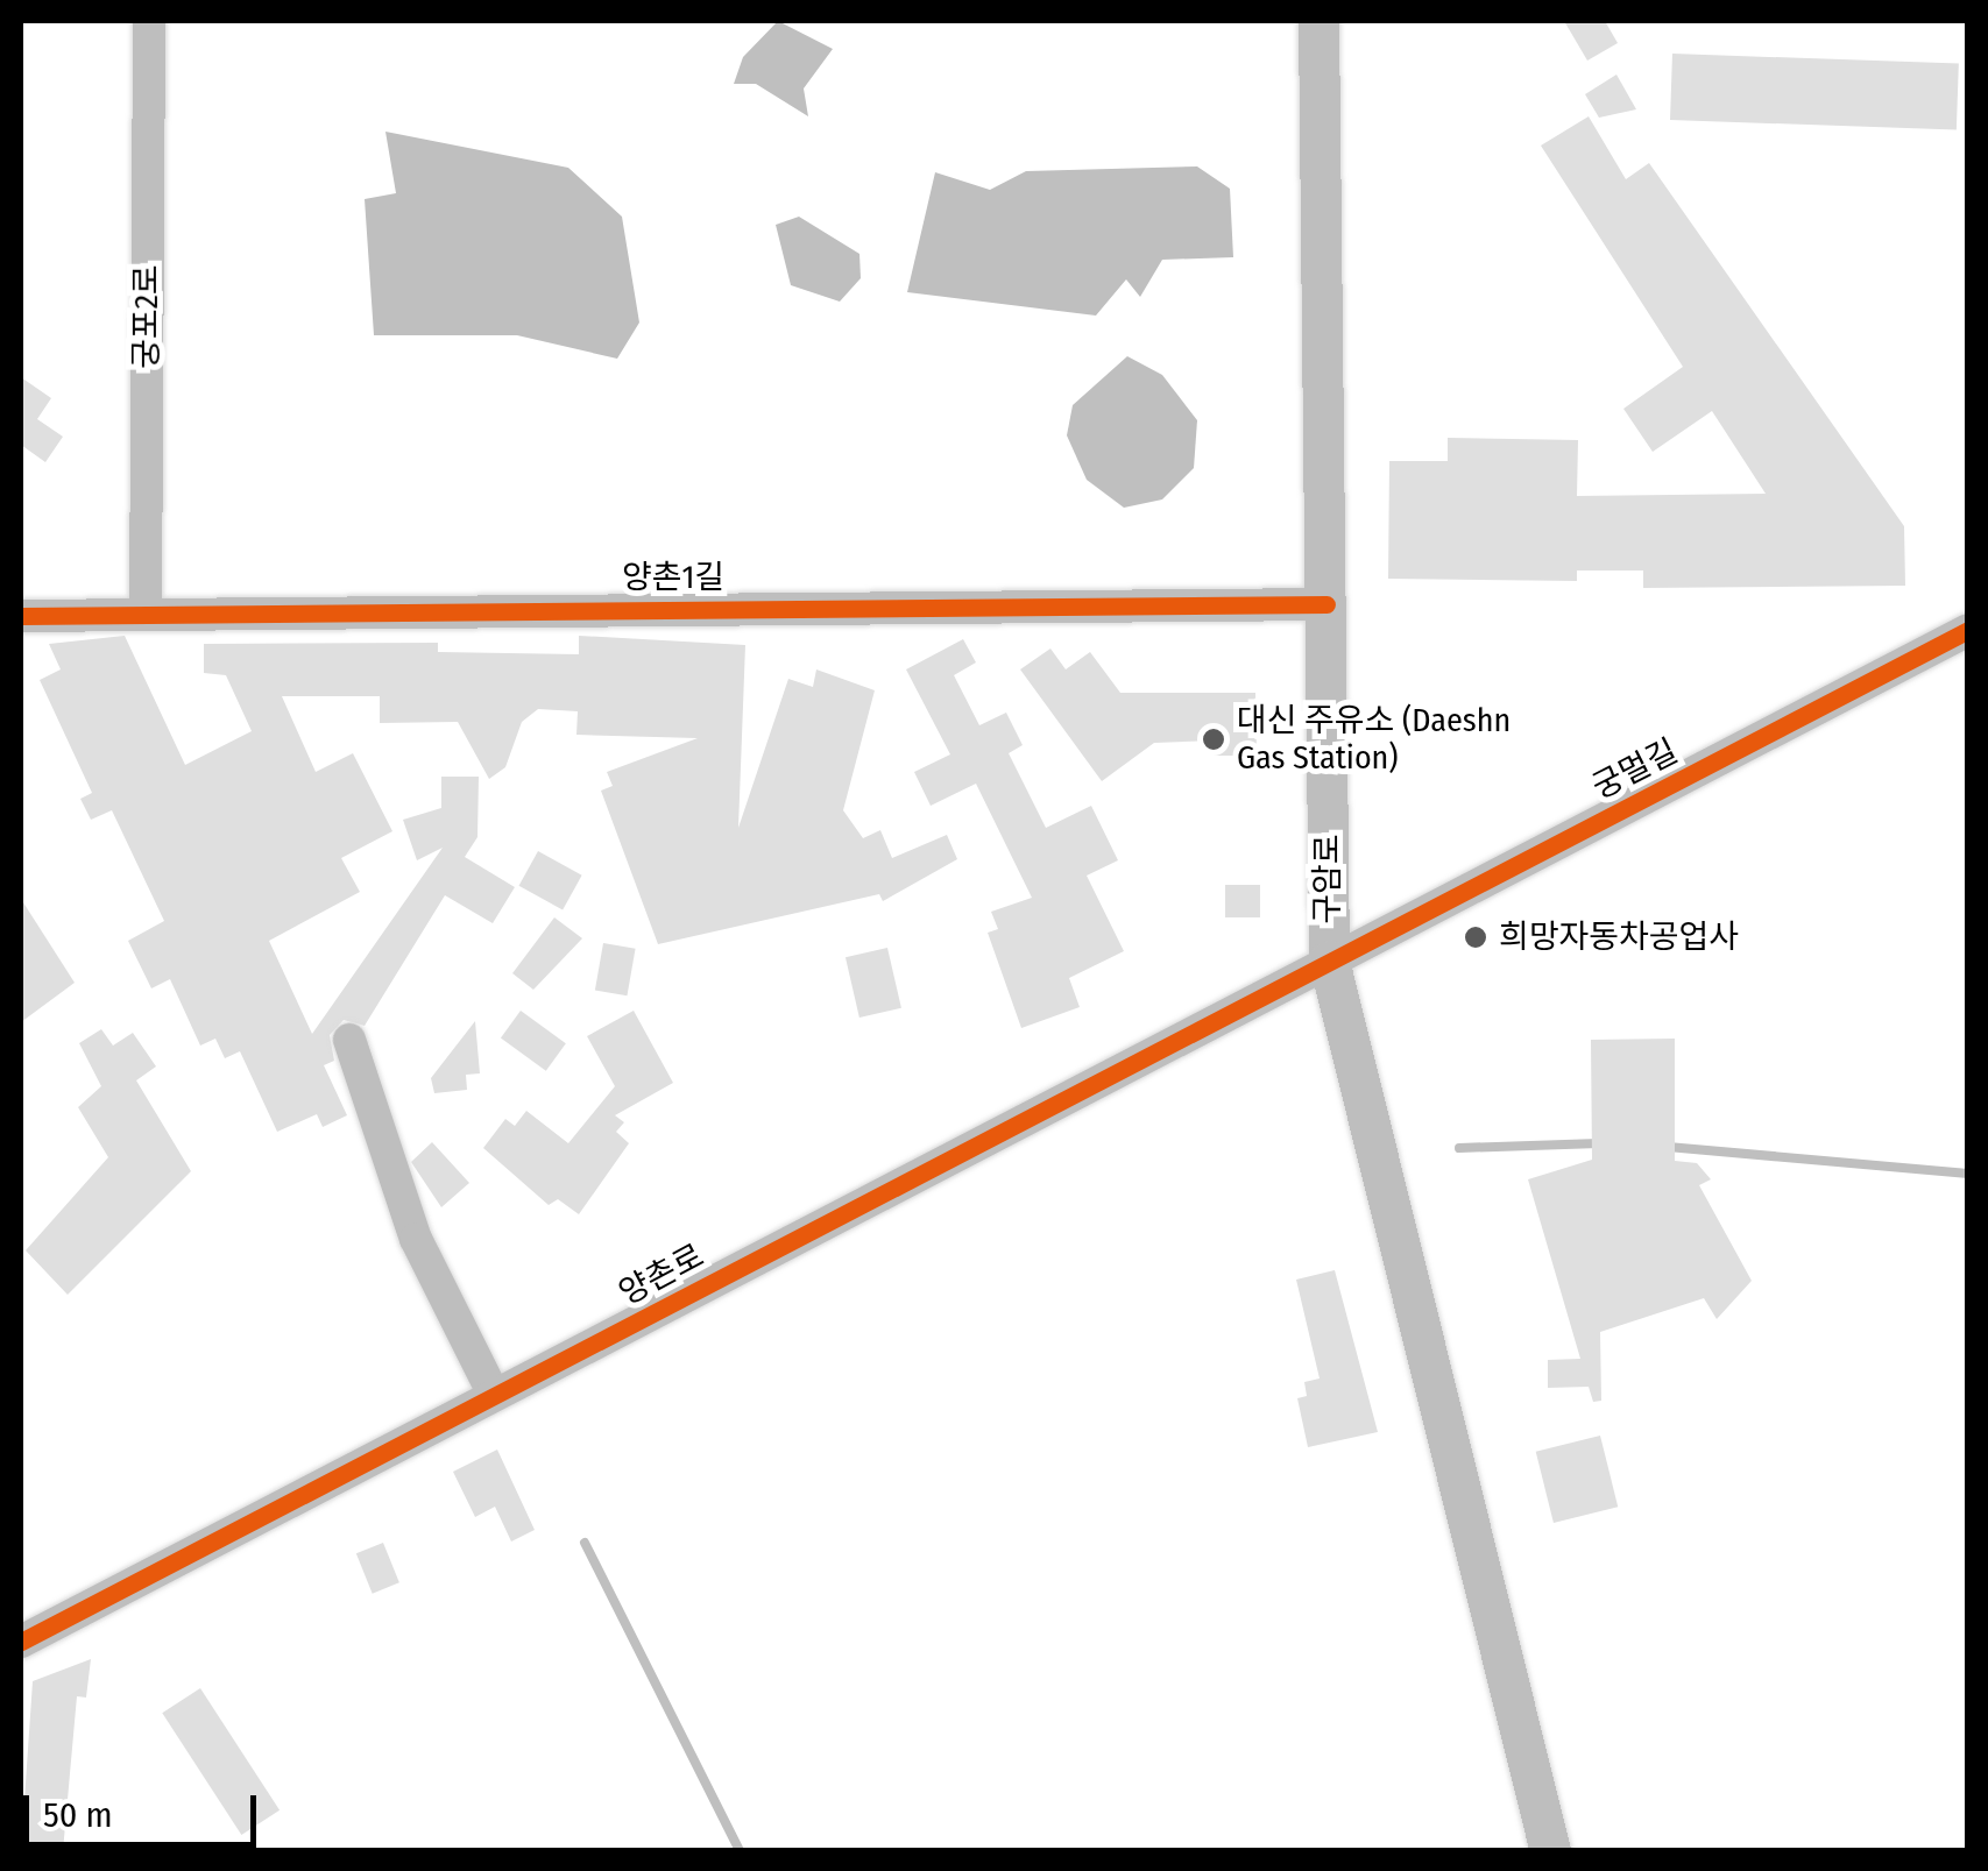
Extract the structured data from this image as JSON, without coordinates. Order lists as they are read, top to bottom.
{
  "streets": {
    "main road": ["구암로"],
    "street": [
      "궁포2로",
      "양촌1길",
      "궁멀길",
      "양촌로"
    ]
  },
  "crossings": [
    ["궁포2로", "양촌1길"],
    ["양촌1길", "구암로"],
    ["궁멀길", "구암로"],
    ["궁멀길", "양촌로"],
    ["구암로", "양촌로"]
  ],
  "places": ["대신 주유소 (Daeshn Gas Station)", "희망자동차공업사"],
  "scale_bar": "50 m"
}
